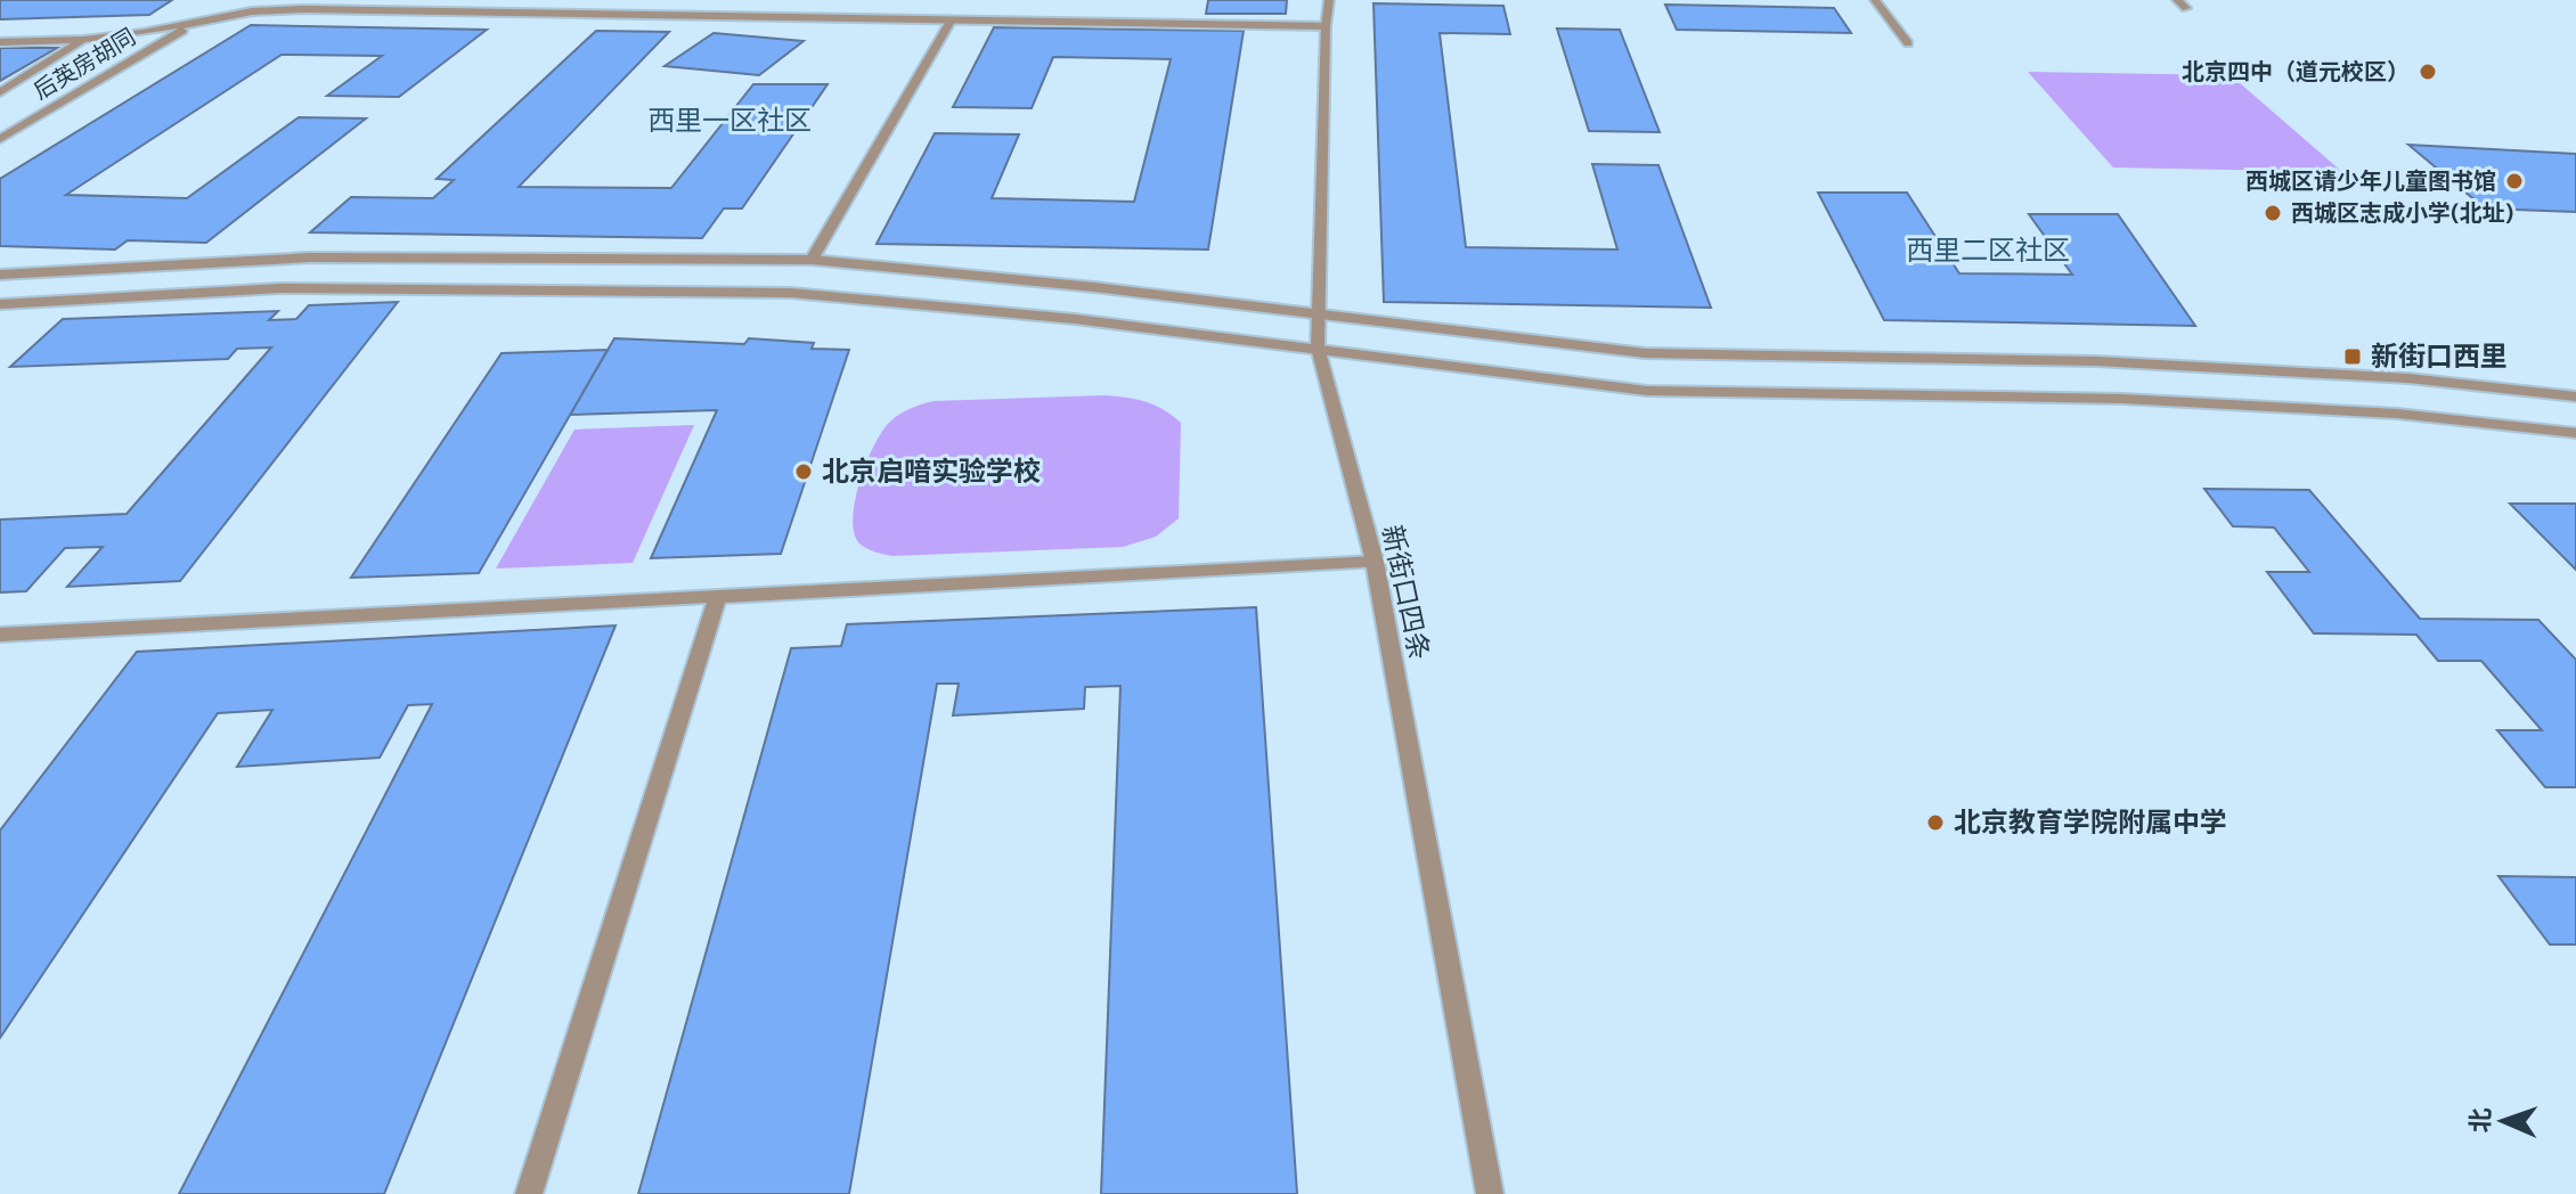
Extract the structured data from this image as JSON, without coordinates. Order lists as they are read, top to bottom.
{
  "streets": {
    "street": ["后英房胡同", "新街口四条"]
  },
  "districts": ["西里一区社区", "西里二区社区"],
  "places": {
    "other": [
      "北京四中（道元校区）",
      "西城区请少年儿童图书馆",
      "西城区志成小学(北址)",
      "北京启喑实验学校",
      "北京教育学院附属中学"
    ],
    "transit": ["新街口西里"]
  },
  "north": "left"
}
